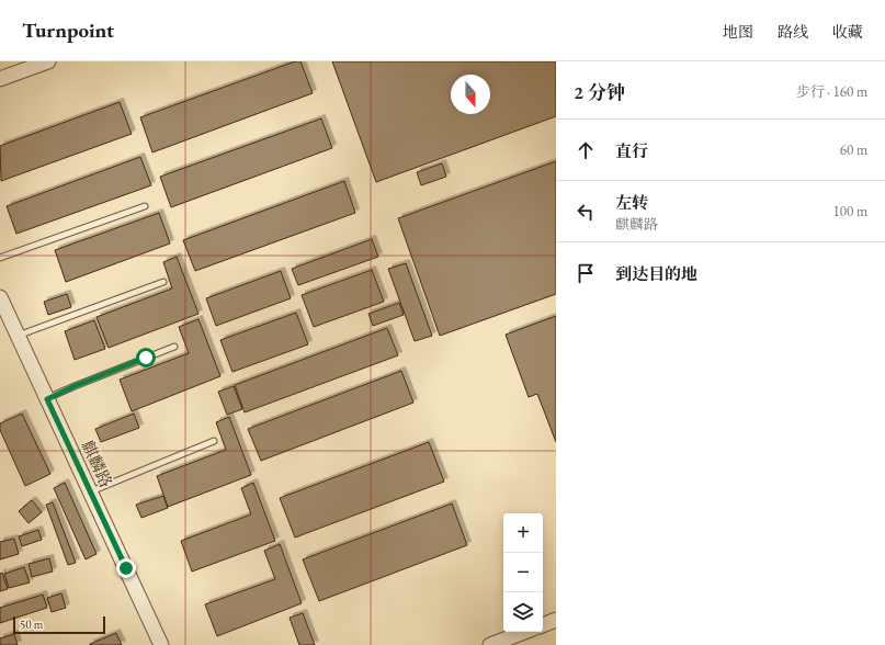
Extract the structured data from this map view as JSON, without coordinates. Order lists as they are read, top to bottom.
{
  "streets": {
    "street": ["麒麟路"]
  },
  "scale_bar": "50 m",
  "north": "bottom",
  "page": {
    "header": "Turnpoint",
    "nav": ["地图", "路线", "收藏"],
    "heading": ["2 分钟", "步行 · 160 m"],
    "list": [
      ["直行", "60 m"],
      ["左转", "麒麟路", "100 m"],
      "到达目的地"
    ],
    "map_buttons": ["+", "−"],
    "scale": "50 m"
  }
}
